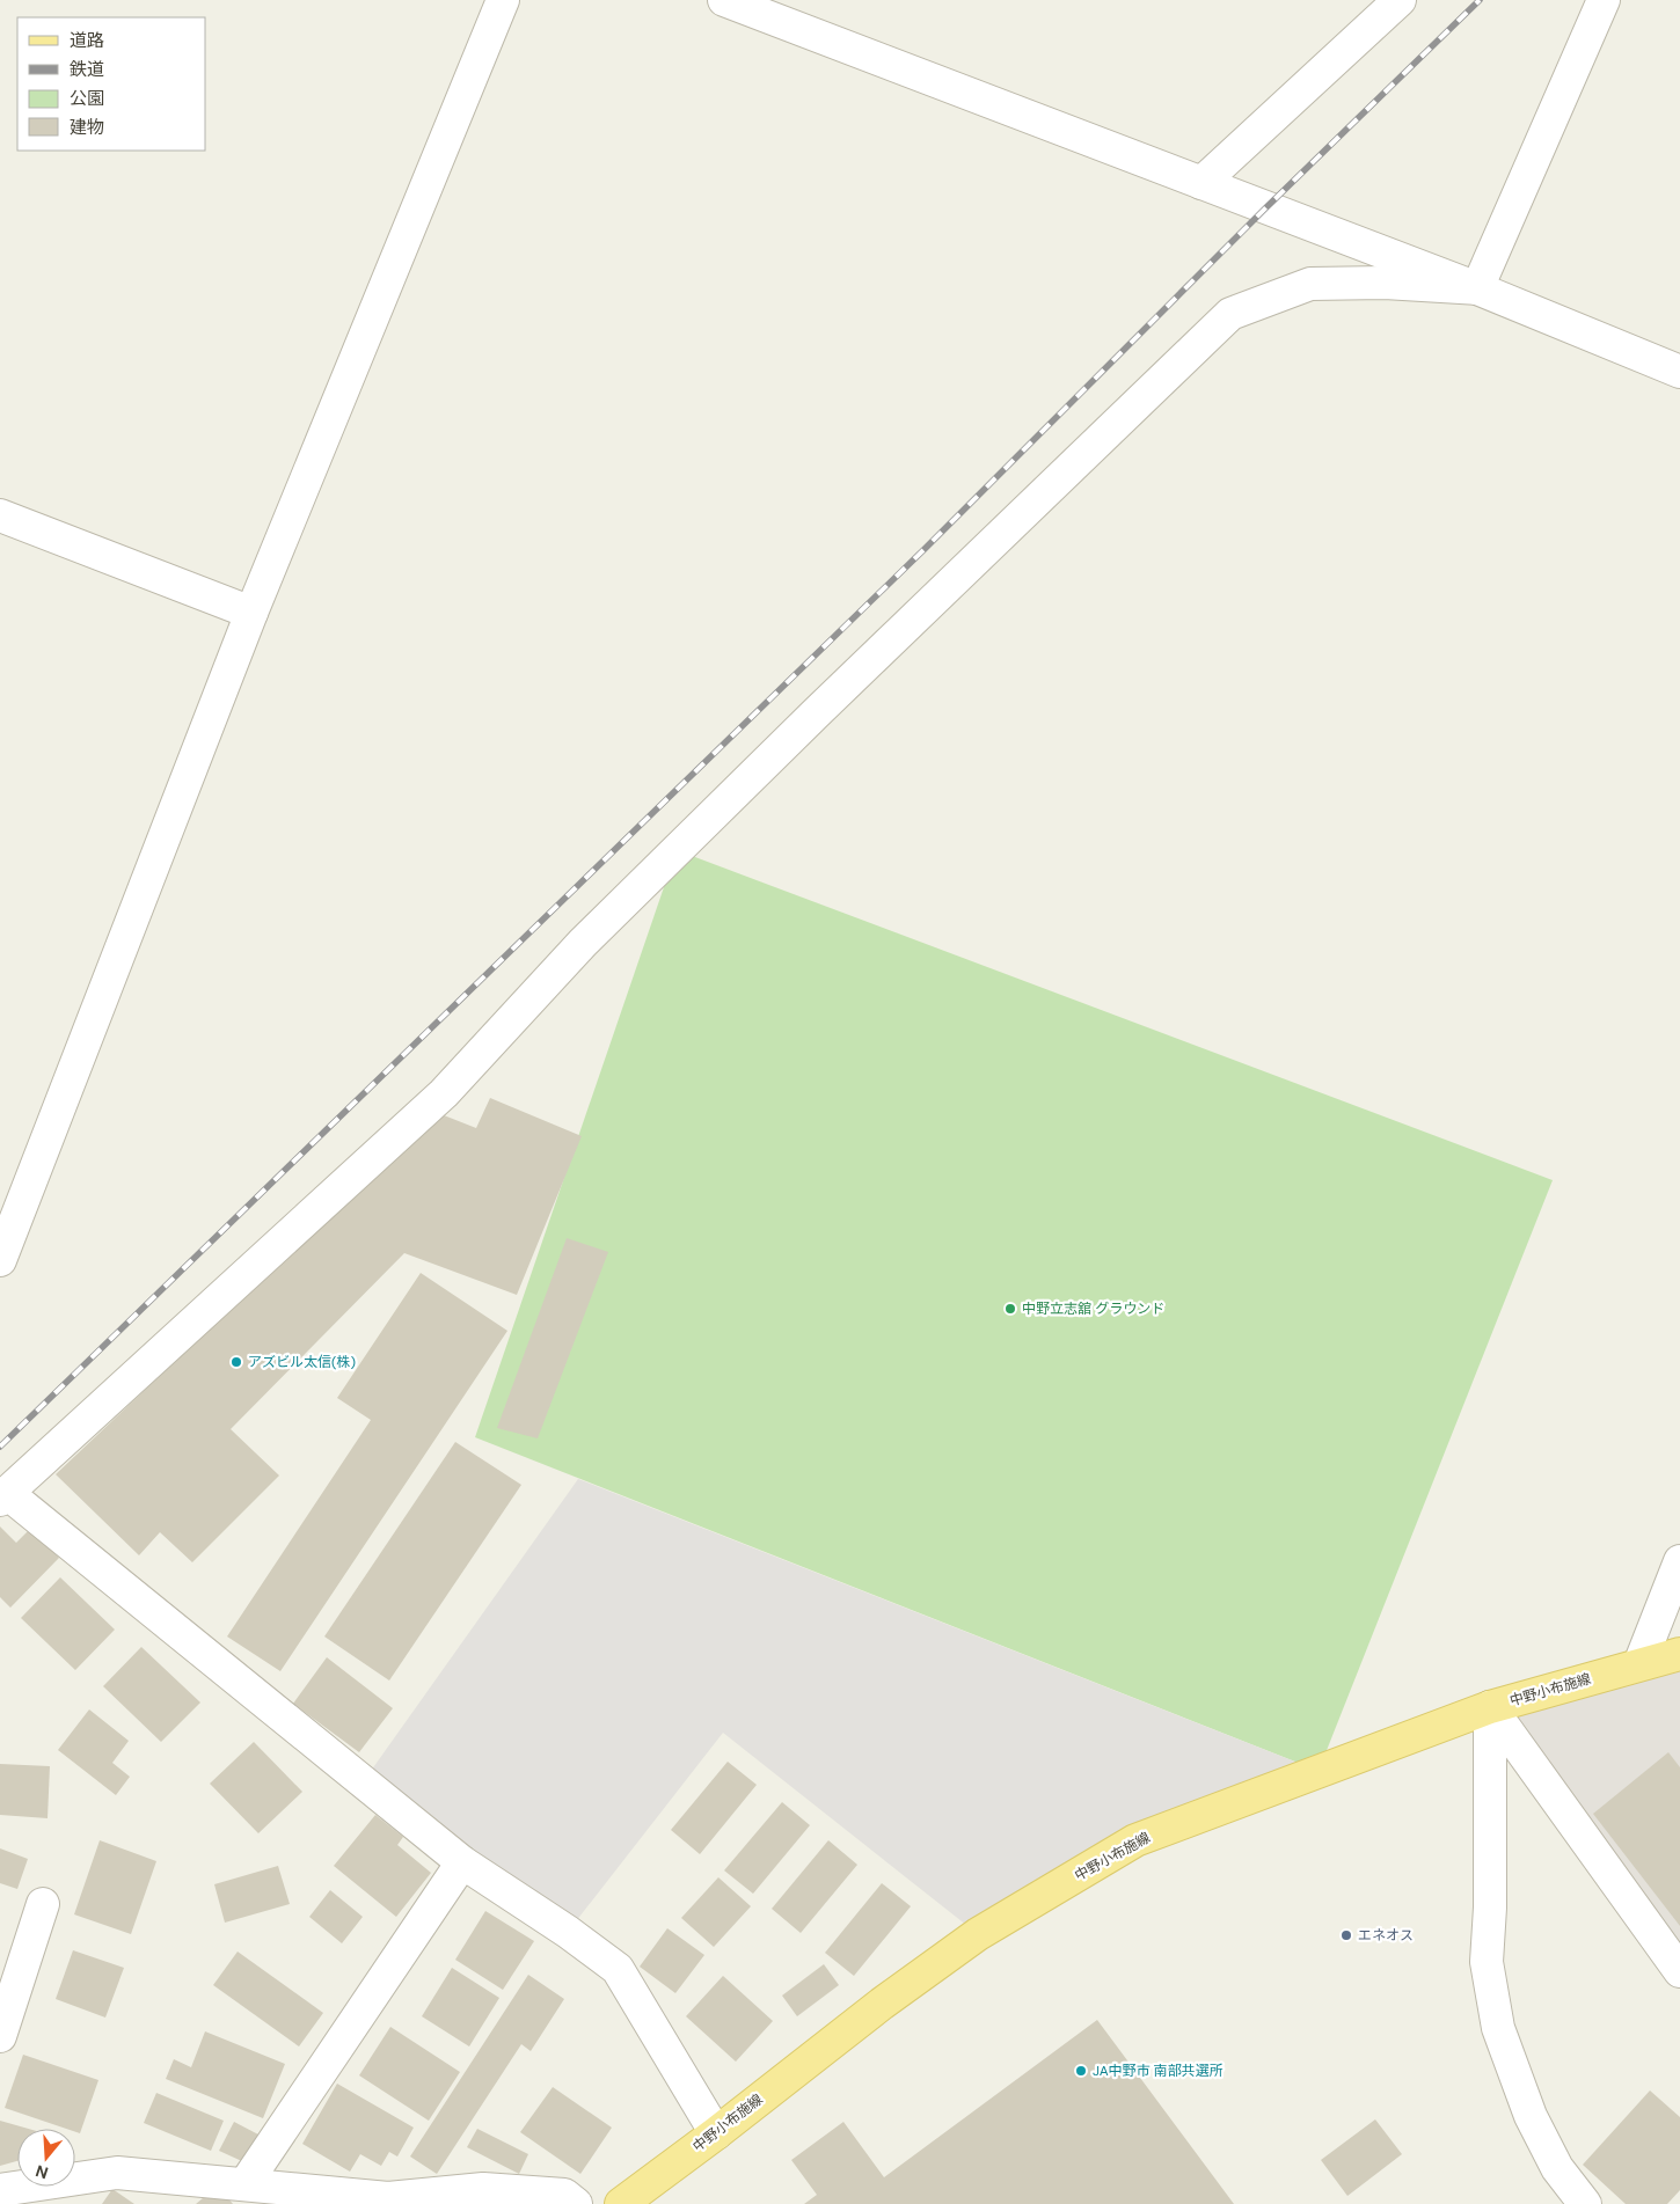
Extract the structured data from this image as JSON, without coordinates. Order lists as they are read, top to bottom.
{
  "streets": {
    "main road": ["中野小布施線"]
  },
  "places": [
    "中野立志舘 グラウンド",
    "アズビル太信(株)",
    "エネオス",
    "JA中野市 南部共選所"
  ],
  "legend": [
    "道路",
    "鉄道",
    "公園",
    "建物"
  ],
  "north": "bottom"
}
